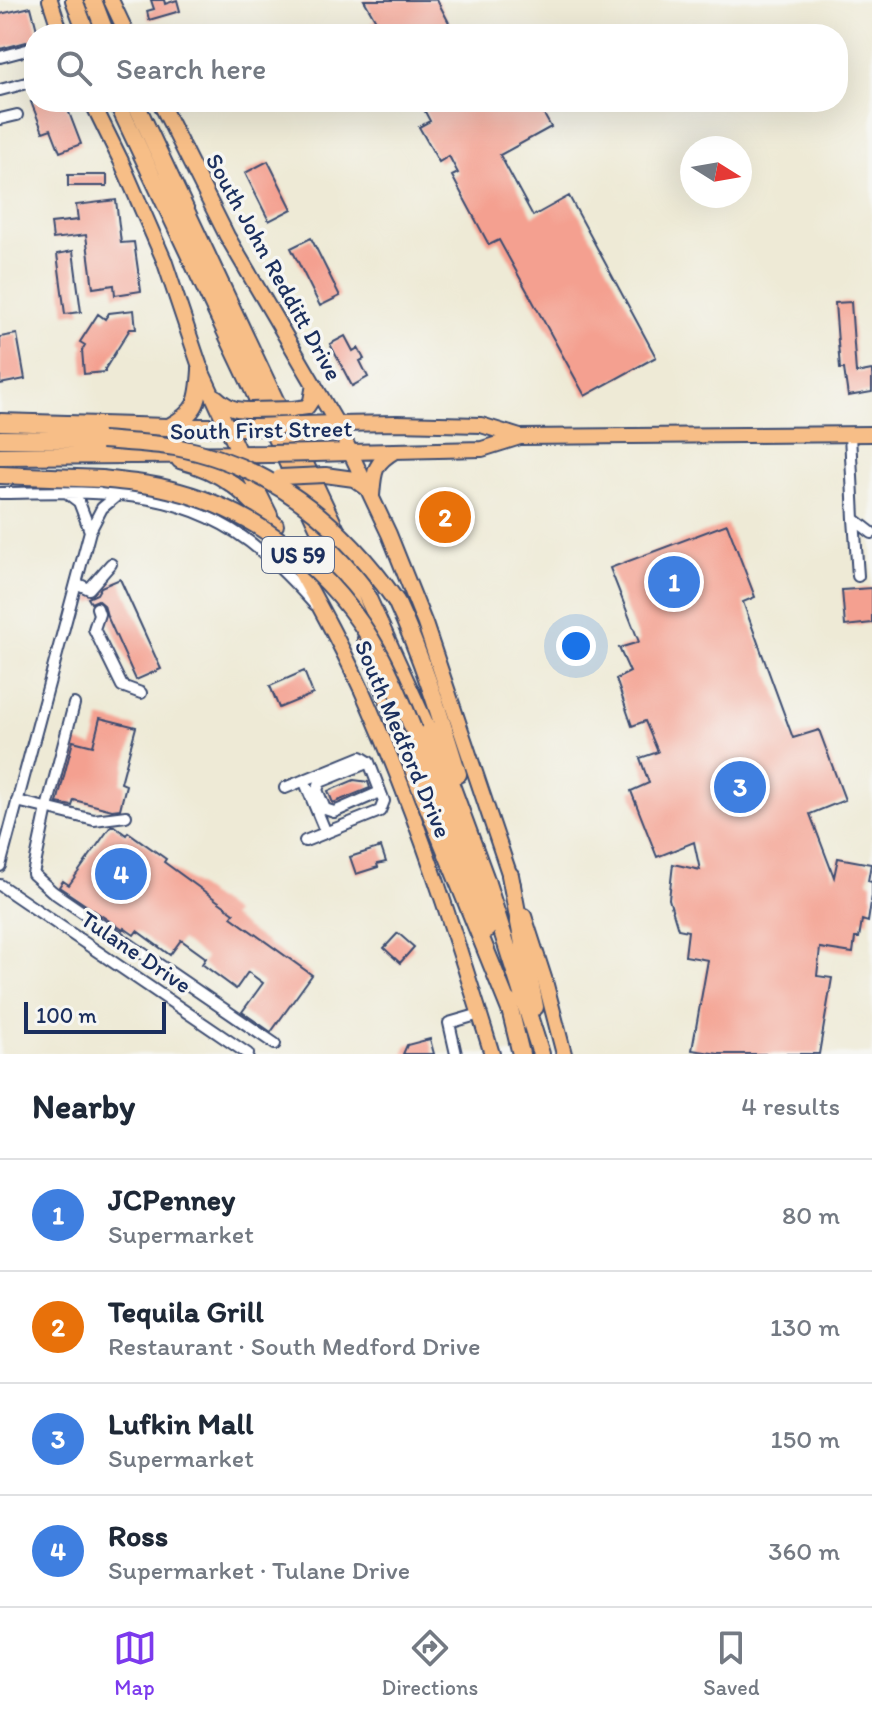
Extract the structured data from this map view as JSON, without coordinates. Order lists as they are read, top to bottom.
{
  "streets": {
    "highway": ["South First Street", "US 59"],
    "main road": ["South John Redditt Drive", "South Medford Drive"],
    "street": ["Tulane Drive"]
  },
  "crossings": [
    ["South John Redditt Drive", "South First Street"],
    ["South John Redditt Drive", "South Medford Drive"],
    ["South First Street", "South Medford Drive"]
  ],
  "scale_bar": "100 m",
  "north": "right",
  "page": {
    "search": "Search here",
    "pins": [
      "2",
      "1",
      "3",
      "4"
    ],
    "scale": "100 m",
    "heading": ["Nearby", "4 results"],
    "list": [
      {
        "mark": "1",
        "name": "JCPenney",
        "note": "Supermarket",
        "value": "80 m"
      },
      {
        "mark": "2",
        "name": "Tequila Grill",
        "note": "Restaurant · South Medford Drive",
        "value": "130 m"
      },
      {
        "mark": "3",
        "name": "Lufkin Mall",
        "note": "Supermarket",
        "value": "150 m"
      },
      {
        "mark": "4",
        "name": "Ross",
        "note": "Supermarket · Tulane Drive",
        "value": "360 m"
      }
    ],
    "nav": ["Map", "Directions", "Saved"]
  }
}
